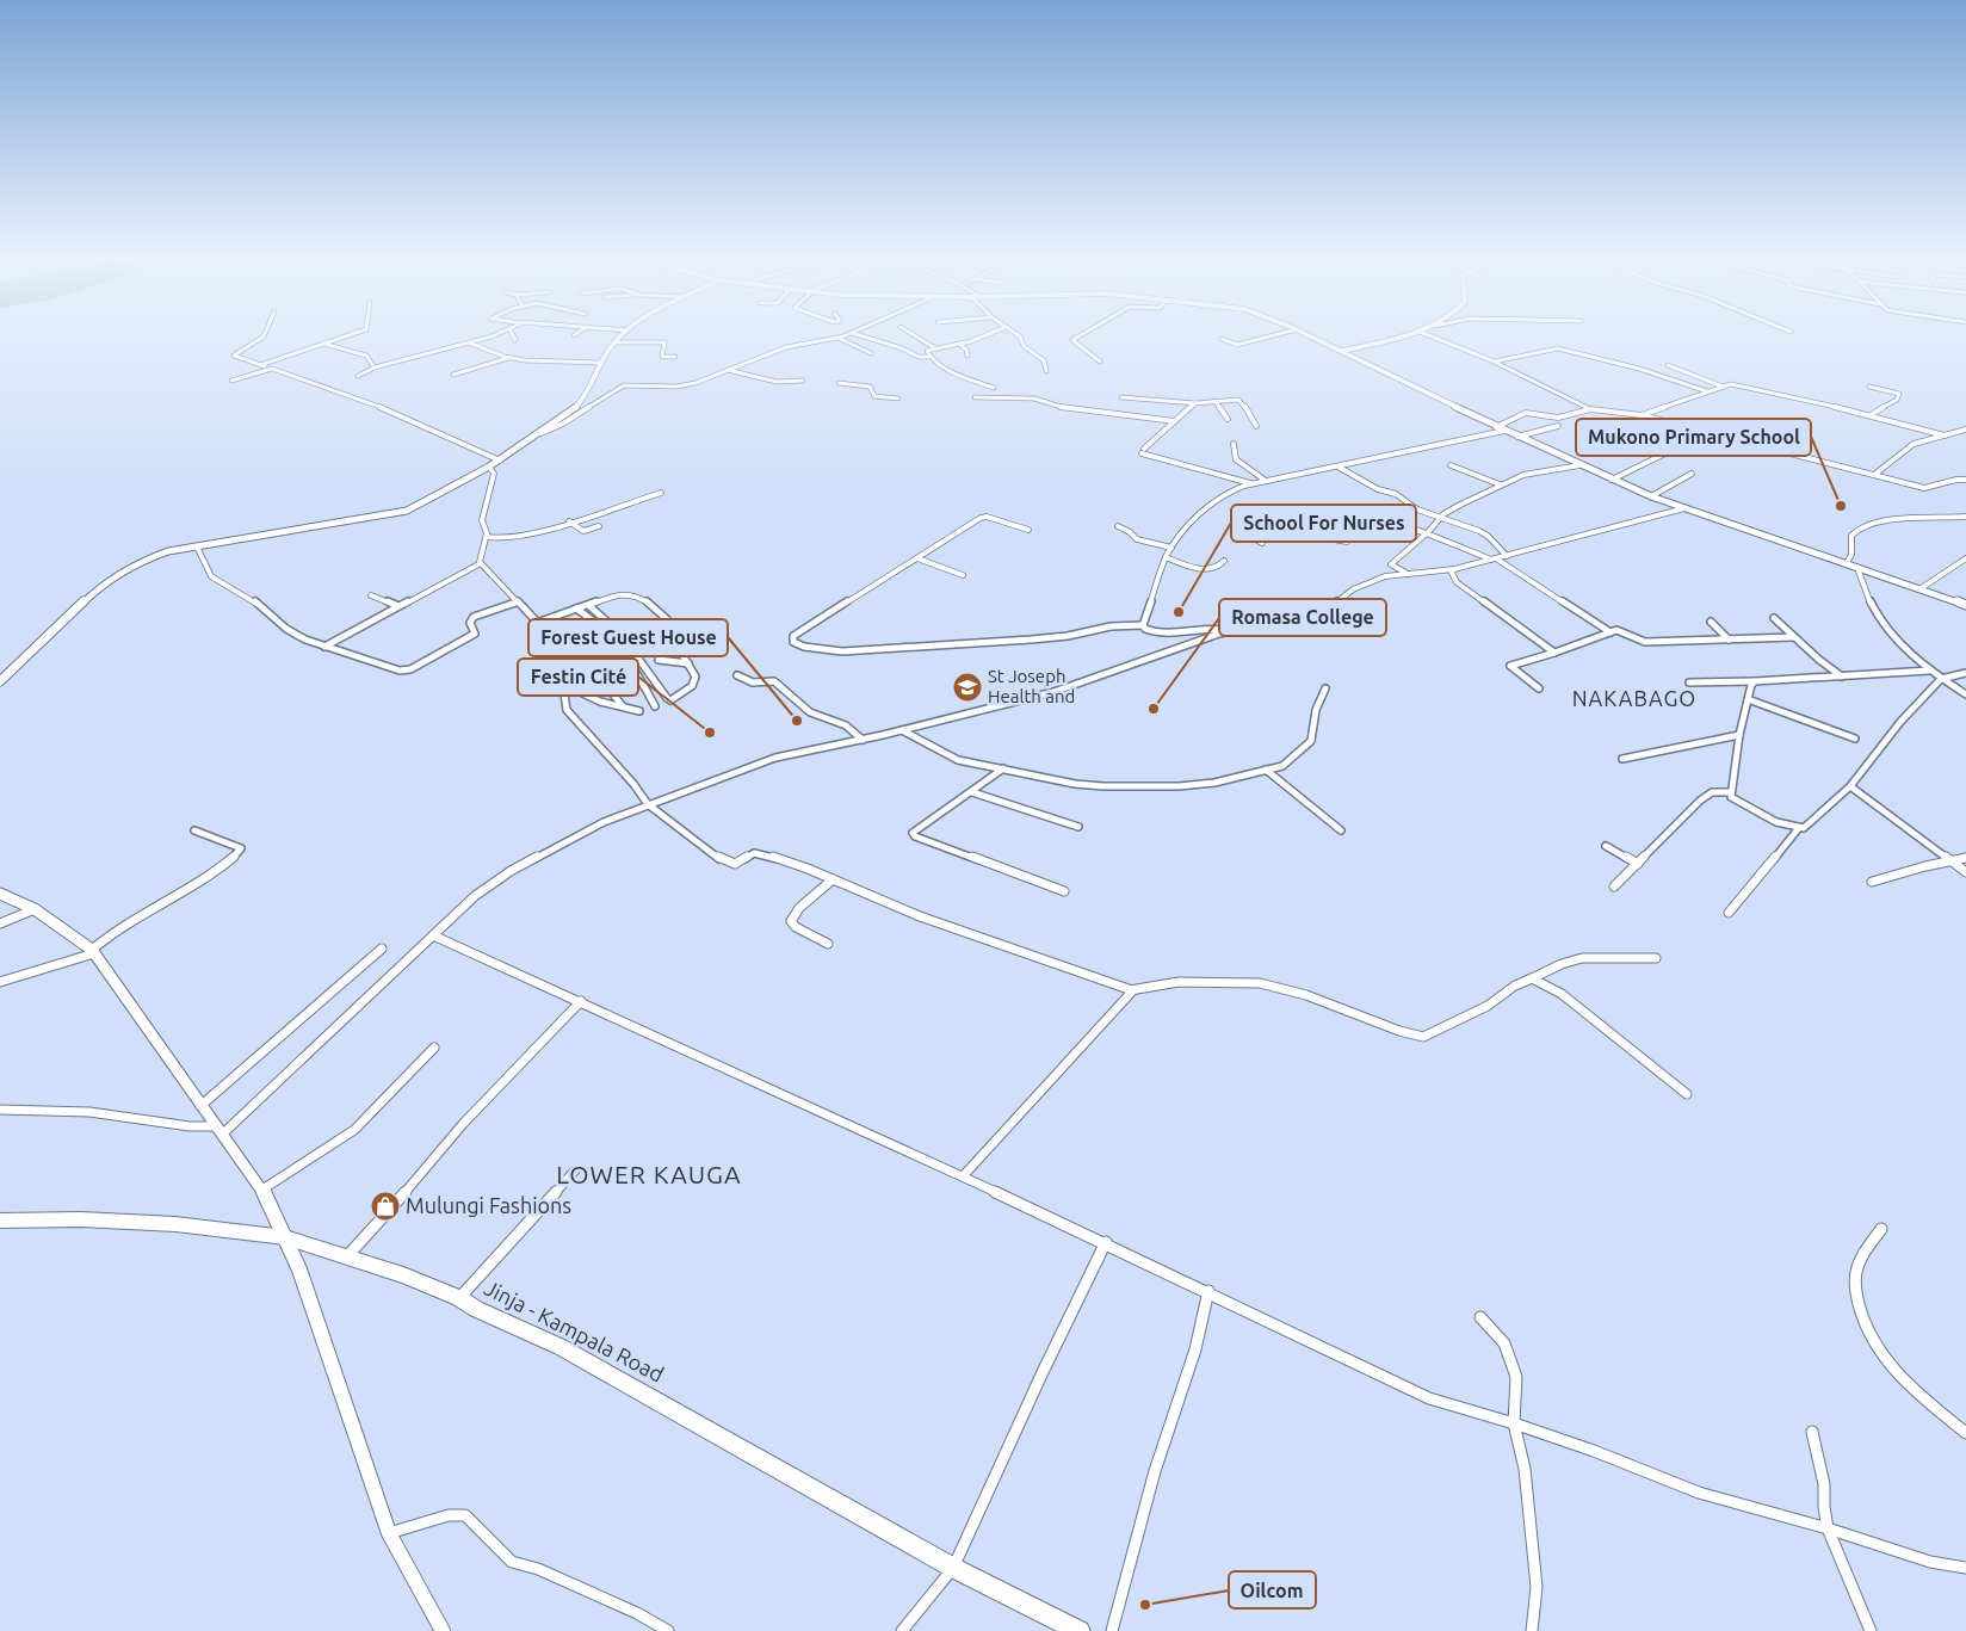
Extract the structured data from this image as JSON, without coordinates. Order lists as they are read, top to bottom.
{
  "streets": {
    "highway": ["Jinja - Kampala Road"]
  },
  "districts": ["NAKABAGO", "LOWER KAUGA"],
  "places": {
    "other": [
      "Mukono Primary School",
      "School For Nurses",
      "Romasa College",
      "Forest Guest House",
      "Festin Cité",
      "Oilcom"
    ],
    "school or university": ["St Joseph Health and"],
    "shop": ["Mulungi Fashions"]
  }
}
